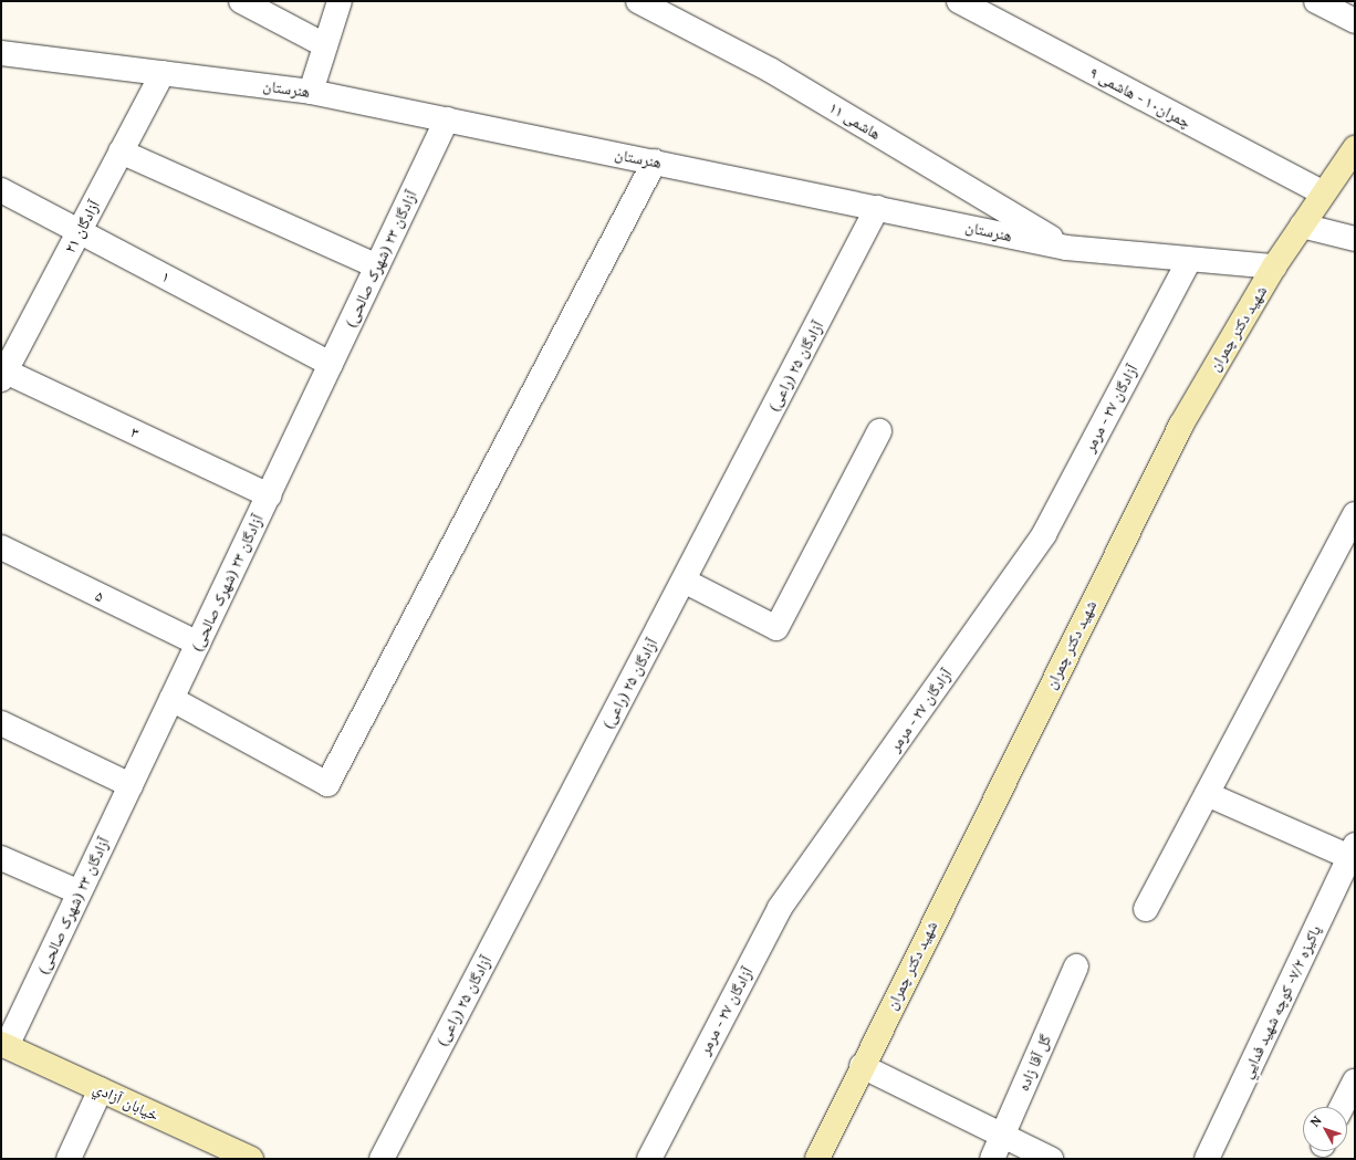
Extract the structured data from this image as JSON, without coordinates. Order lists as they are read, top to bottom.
{
  "streets": {
    "street": [
      "هنرستان",
      "چمران۱۰ - هاشمی ۹",
      "هاشمی ۱۱",
      "آزادگان ۲۱",
      "آزادگان ۲۳ (شهرک صالحی)",
      "۱",
      "شهید دکتر چمران",
      "آزادگان ۲۵ (راعی)",
      "آزادگان ۲۷ - مرمر",
      "۳",
      "۵",
      "پاکیزه ۷/۲- كوچه شهيد فدايي",
      "گل آقا زاده",
      "خيابان آزادي"
    ]
  },
  "crossings": [
    ["هنرستان", "هاشمی ۱۱"],
    ["هنرستان", "آزادگان ۲۱"],
    ["هنرستان", "آزادگان ۲۳ (شهرک صالحی)"],
    ["هنرستان", "شهید دکتر چمران"],
    ["هنرستان", "آزادگان ۲۵ (راعی)"],
    ["هنرستان", "آزادگان ۲۷ - مرمر"],
    ["چمران۱۰ - هاشمی ۹", "شهید دکتر چمران"],
    ["آزادگان ۲۱", "۱"],
    ["آزادگان ۲۱", "۳"],
    ["آزادگان ۲۳ (شهرک صالحی)", "۱"],
    ["آزادگان ۲۳ (شهرک صالحی)", "۳"],
    ["آزادگان ۲۳ (شهرک صالحی)", "۵"],
    ["آزادگان ۲۳ (شهرک صالحی)", "خيابان آزادي"]
  ],
  "north": "top left"
}
